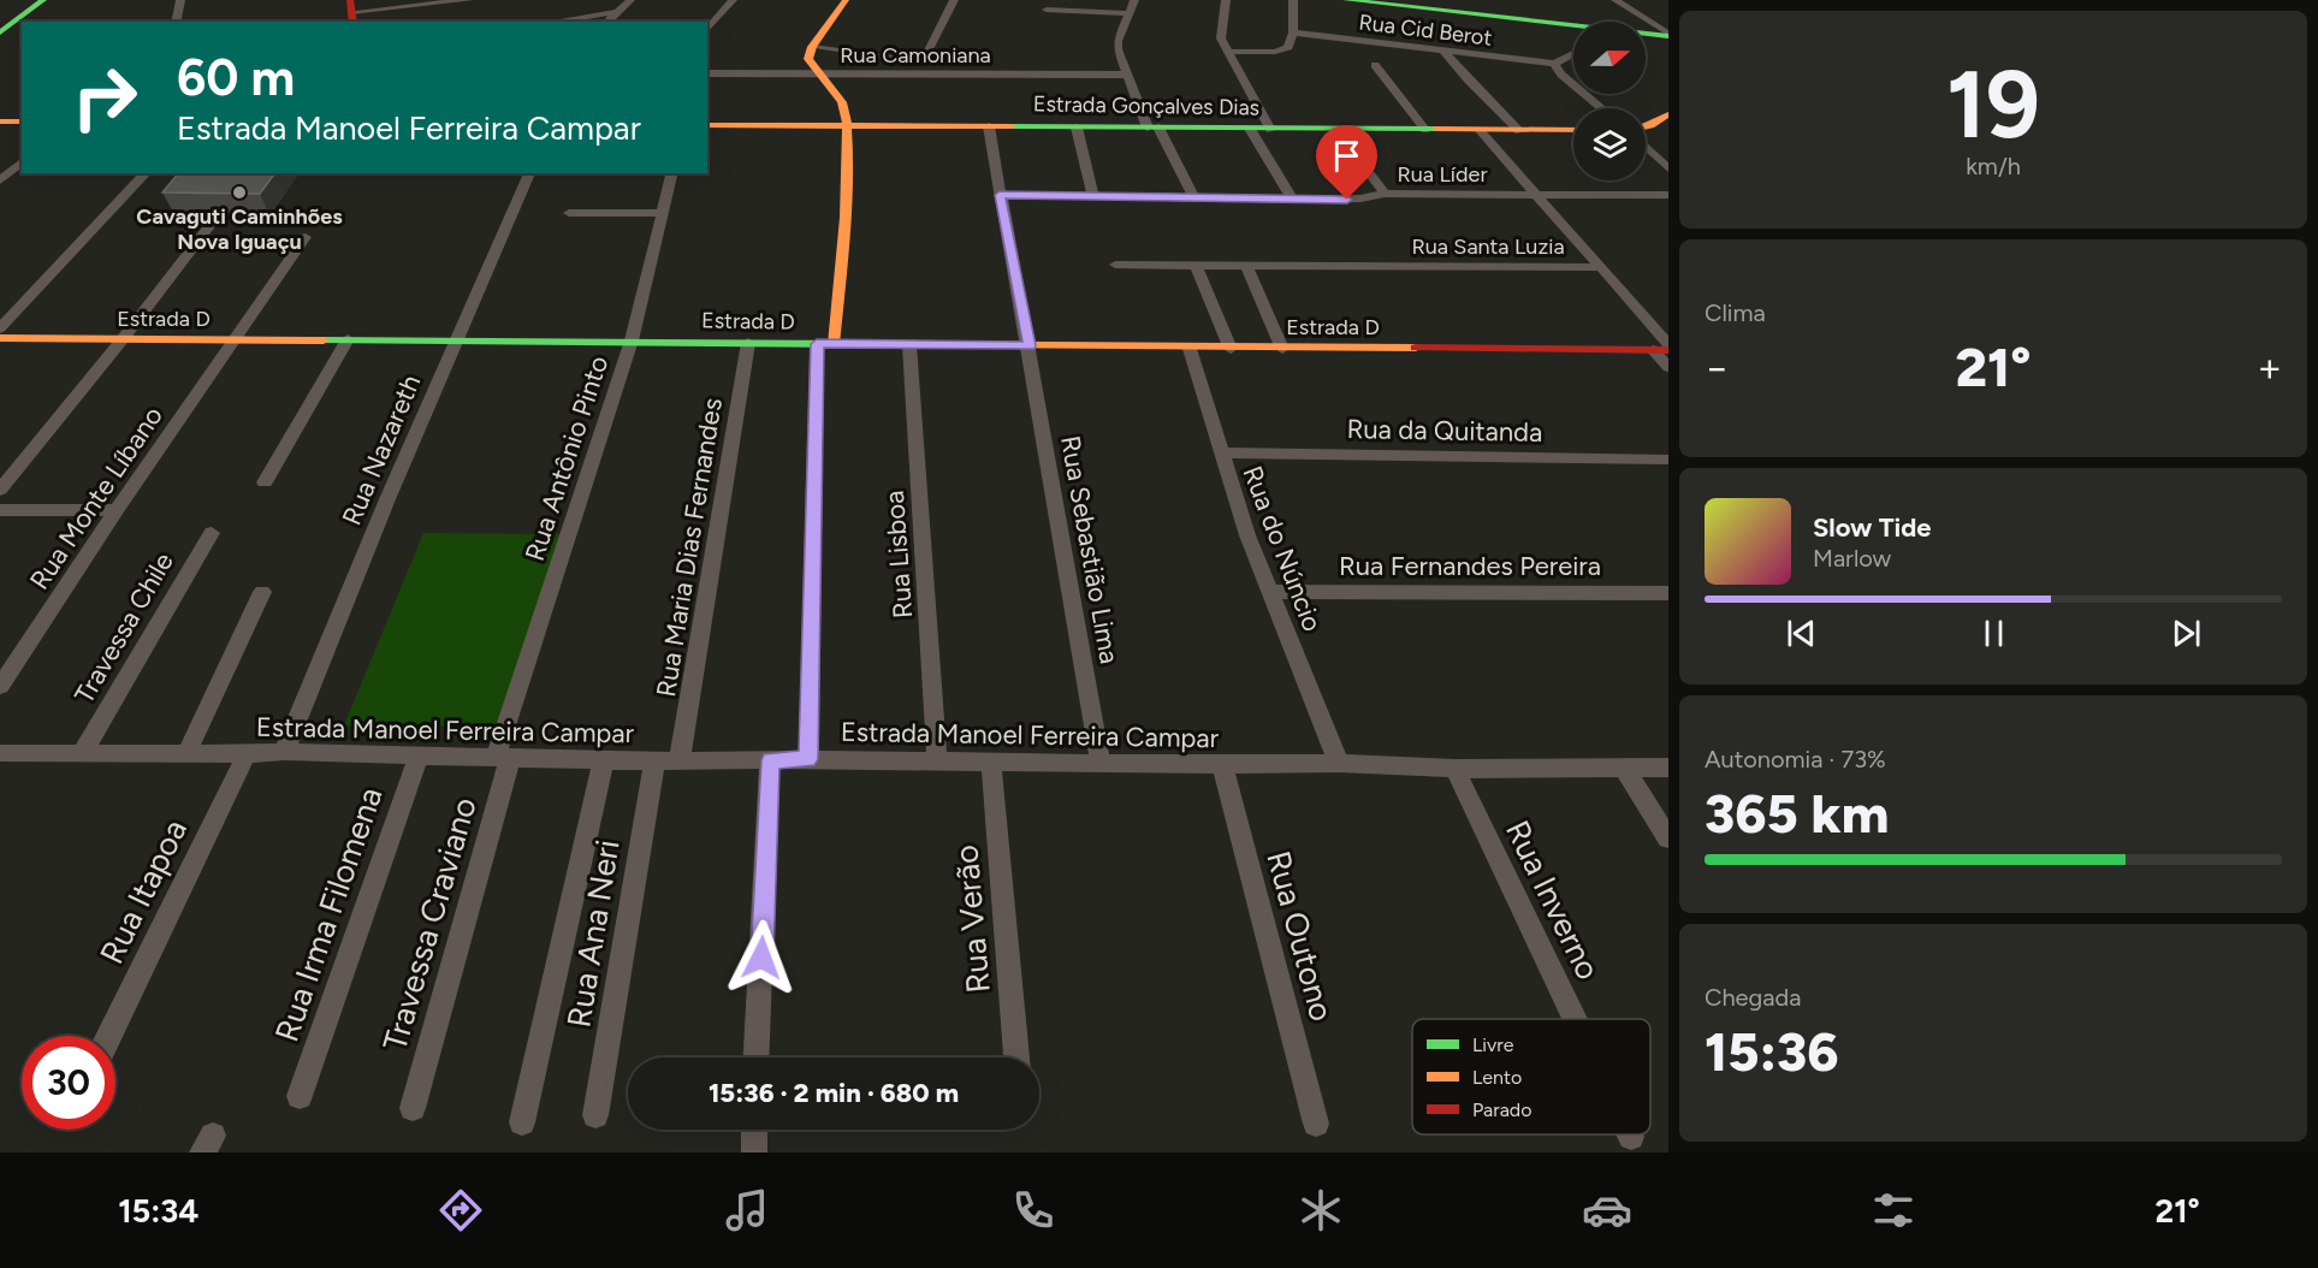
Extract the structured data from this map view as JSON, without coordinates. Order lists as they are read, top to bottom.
{
  "streets": {
    "main road": ["Estrada Gonçalves Dias", "Estrada D"],
    "street": [
      "Rua Cid Berot",
      "Rua Camoniana",
      "Rua Líder",
      "Rua Santa Luzia",
      "Rua da Quitanda",
      "Rua Nazareth",
      "Rua Antônio Pinto",
      "Rua Monte Líbano",
      "Rua Maria Dias Fernandes",
      "Rua do Núncio",
      "Rua Sebastião Lima",
      "Rua Lisboa",
      "Rua Fernandes Pereira",
      "Travessa Chile",
      "Estrada Manoel Ferreira Campar",
      "Rua Itapoa",
      "Rua Inverno",
      "Rua Irma Filomena",
      "Rua Verão",
      "Travessa Craviano",
      "Rua Ana Neri",
      "Rua Outono"
    ]
  },
  "crossings": [
    ["Estrada Gonçalves Dias", "Rua Sebastião Lima"],
    ["Rua Líder", "Rua Sebastião Lima"],
    ["Estrada D", "Rua Nazareth"],
    ["Estrada D", "Rua Antônio Pinto"],
    ["Estrada D", "Rua Monte Líbano"],
    ["Estrada D", "Rua Maria Dias Fernandes"],
    ["Estrada D", "Rua do Núncio"],
    ["Estrada D", "Rua Sebastião Lima"],
    ["Estrada D", "Rua Lisboa"],
    ["Rua da Quitanda", "Rua do Núncio"],
    ["Rua Nazareth", "Estrada Manoel Ferreira Campar"],
    ["Rua Antônio Pinto", "Estrada Manoel Ferreira Campar"],
    ["Rua Antônio Pinto", "Travessa Craviano"],
    ["Rua Maria Dias Fernandes", "Estrada Manoel Ferreira Campar"],
    ["Rua do Núncio", "Rua Fernandes Pereira"],
    ["Rua do Núncio", "Estrada Manoel Ferreira Campar"],
    ["Rua Sebastião Lima", "Estrada Manoel Ferreira Campar"],
    ["Rua Lisboa", "Estrada Manoel Ferreira Campar"],
    ["Travessa Chile", "Estrada Manoel Ferreira Campar"],
    ["Estrada Manoel Ferreira Campar", "Rua Itapoa"],
    ["Estrada Manoel Ferreira Campar", "Rua Inverno"],
    ["Estrada Manoel Ferreira Campar", "Rua Irma Filomena"],
    ["Estrada Manoel Ferreira Campar", "Rua Verão"],
    ["Estrada Manoel Ferreira Campar", "Travessa Craviano"],
    ["Estrada Manoel Ferreira Campar", "Rua Ana Neri"],
    ["Estrada Manoel Ferreira Campar", "Rua Outono"]
  ],
  "places": ["Cavaguti Caminhões Nova Iguaçu"],
  "legend": ["Livre", "Lento", "Parado"],
  "north": "right",
  "page": {
    "tile": [
      ["19", "km/h"],
      "Clima",
      ["Autonomia · 73%", "365 km"],
      ["Chegada", "15:36"]
    ],
    "turn": ["60 m", "Estrada Manoel Ferreira Campar"],
    "heat": ["−", "21°", "+"],
    "song": ["Slow Tide", "Marlow"],
    "limit": "30",
    "trip": "15:36 · 2 min · 680 m",
    "tabs": ["15:34", "21°"]
  }
}
